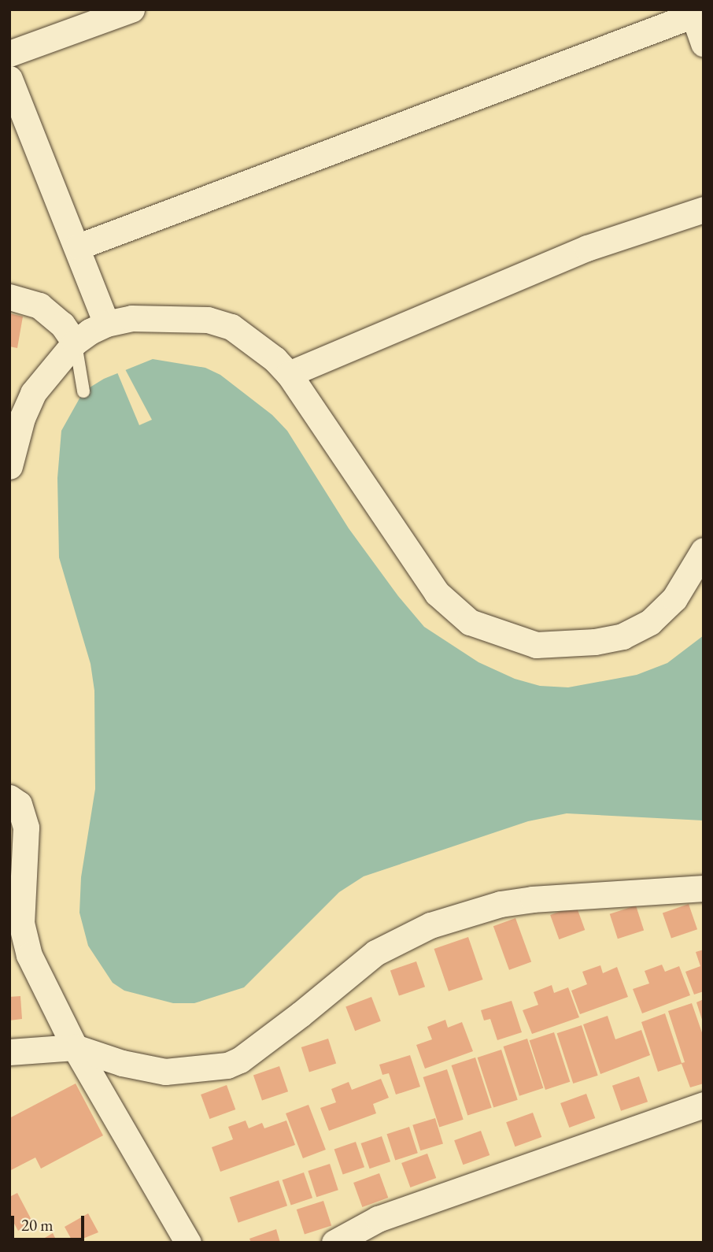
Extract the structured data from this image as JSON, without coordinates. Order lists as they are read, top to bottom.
{
  "scale_bar": "20 m"
}
